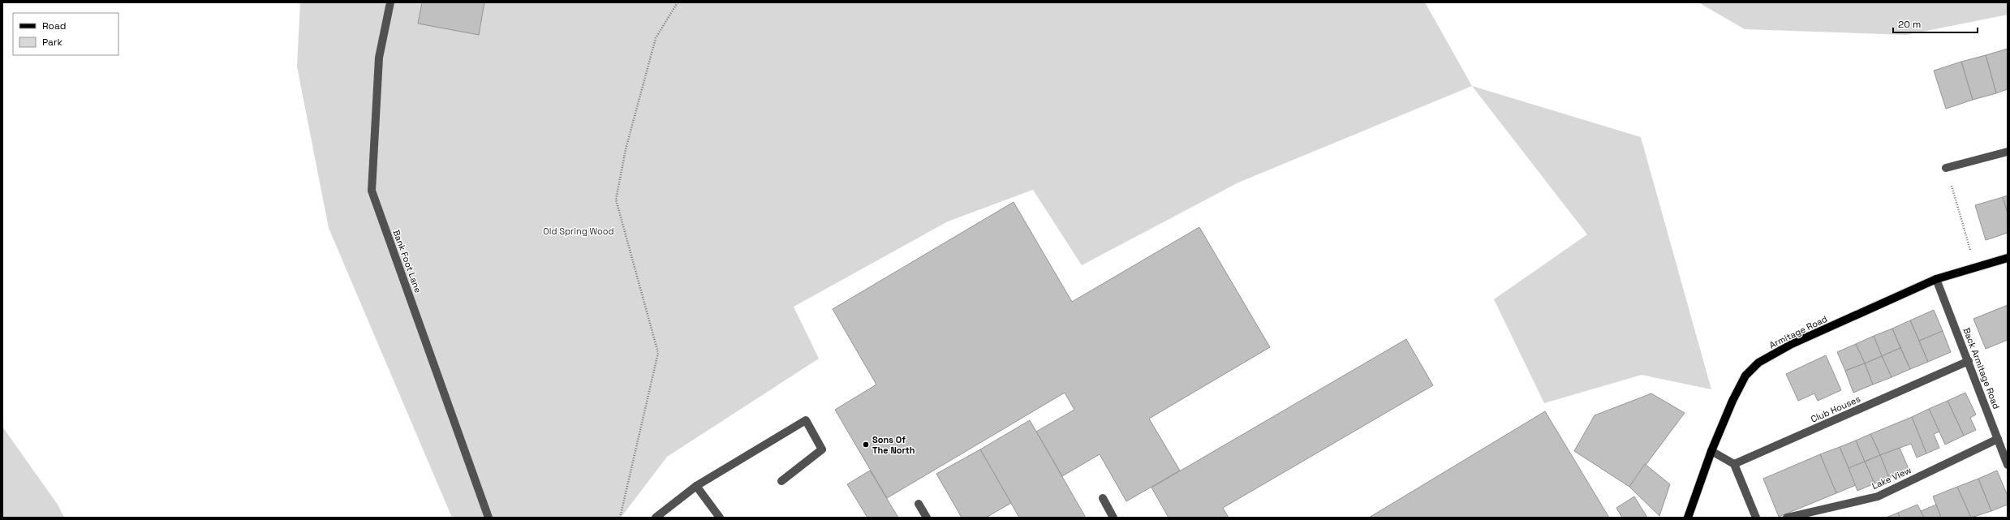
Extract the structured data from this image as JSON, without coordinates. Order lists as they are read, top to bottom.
{
  "streets": {
    "main road": ["Armitage Road"],
    "street": [
      "Bank Foot Lane",
      "Back Armitage Road",
      "Club Houses",
      "Lake View"
    ]
  },
  "crossings": [
    ["Armitage Road", "Back Armitage Road"],
    ["Back Armitage Road", "Club Houses"],
    ["Back Armitage Road", "Lake View"]
  ],
  "parks": ["Old Spring Wood"],
  "places": ["Sons Of The North"],
  "legend": ["Road", "Park"],
  "scale_bar": "20 m"
}
